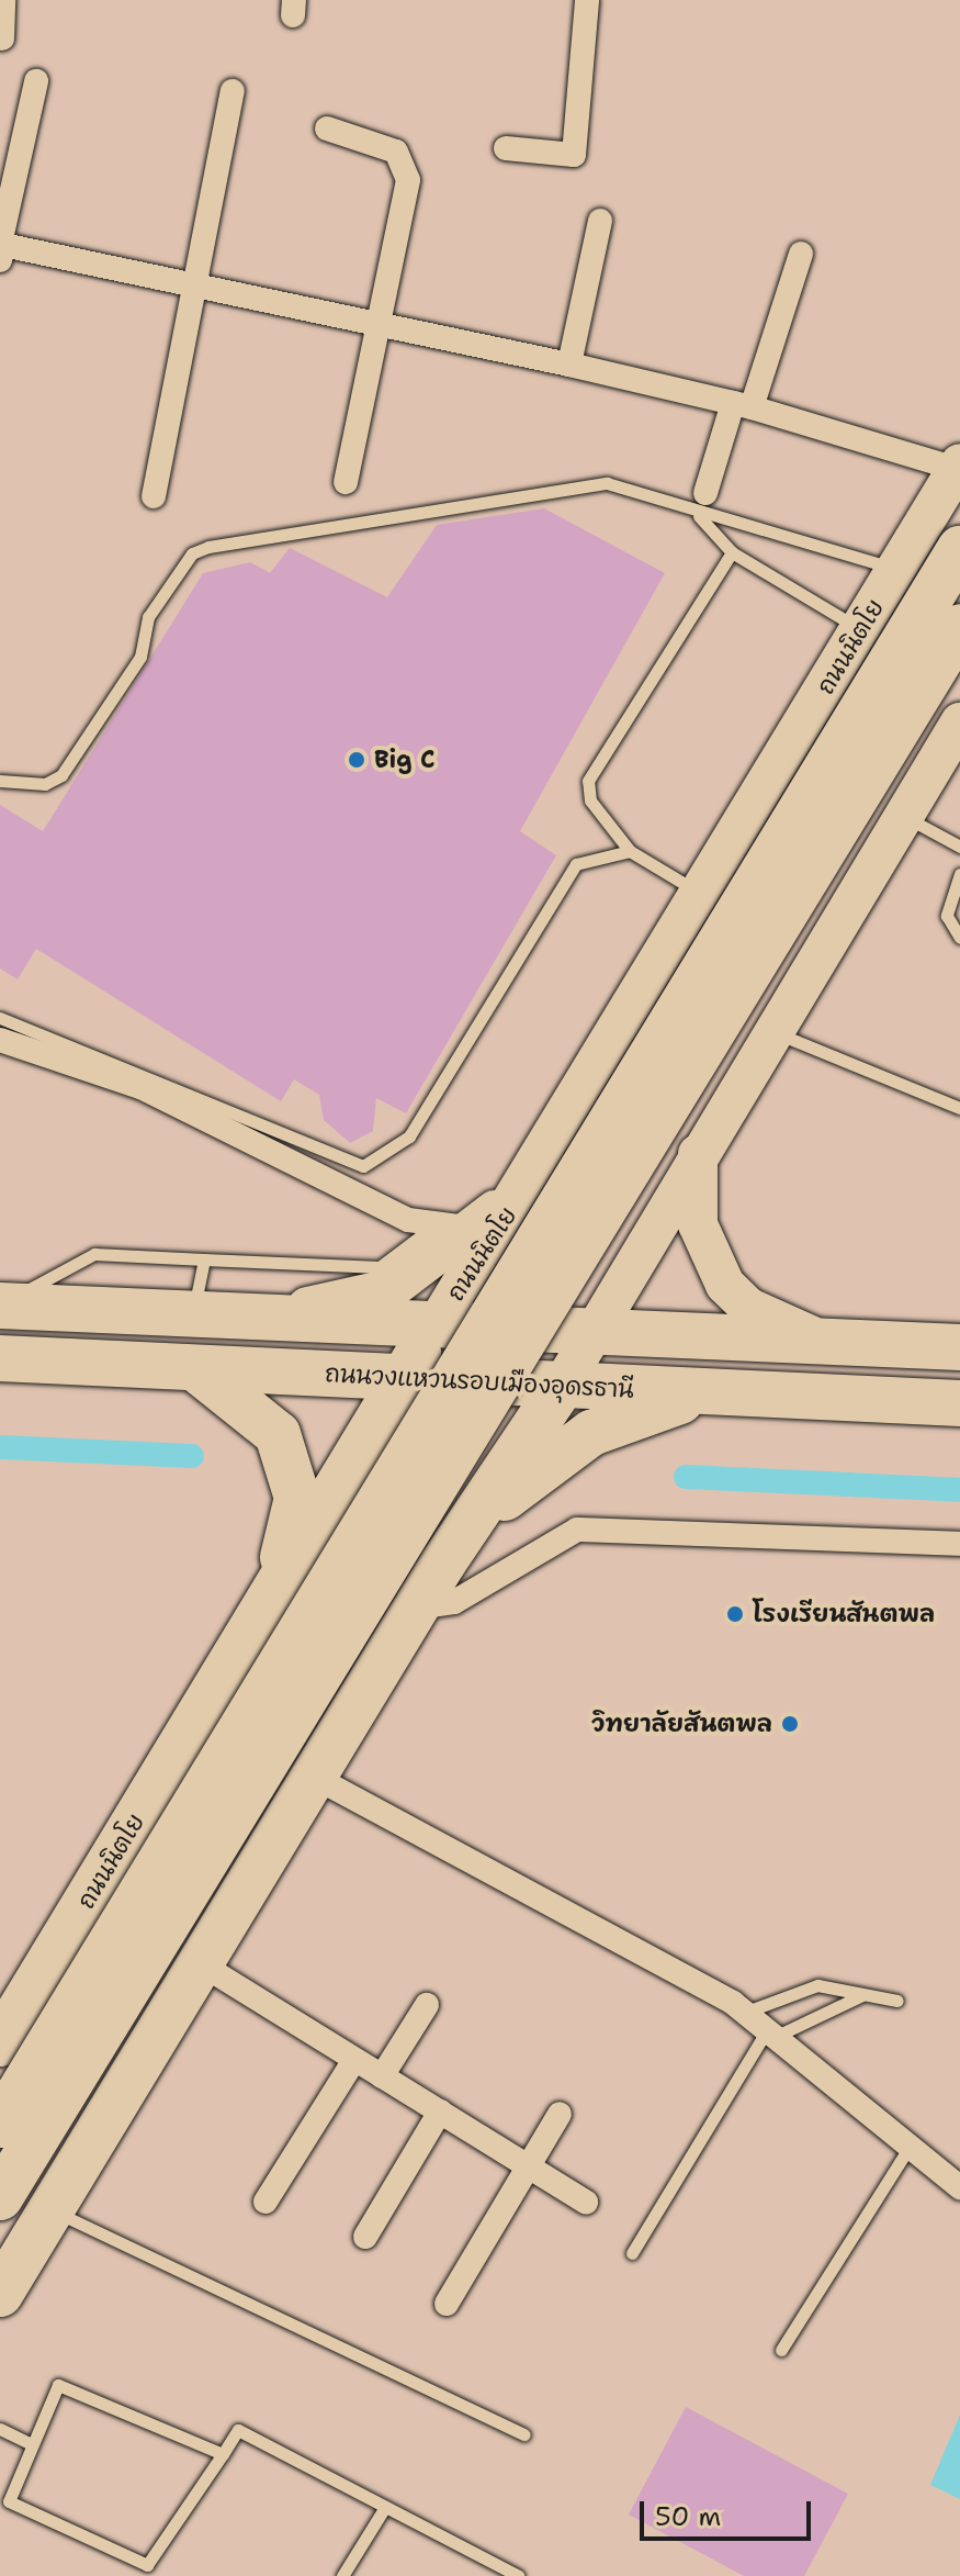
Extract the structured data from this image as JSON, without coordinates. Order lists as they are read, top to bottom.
{
  "streets": {
    "highway": ["ถนนนิตโย", "ถนนวงแหวนรอบเมืองอุดรธานี"]
  },
  "crossings": [
    ["ถนนนิตโย", "ถนนวงแหวนรอบเมืองอุดรธานี"]
  ],
  "places": ["Big C", "โรงเรียนสันตพล", "วิทยาลัยสันตพล"],
  "scale_bar": "50 m"
}
